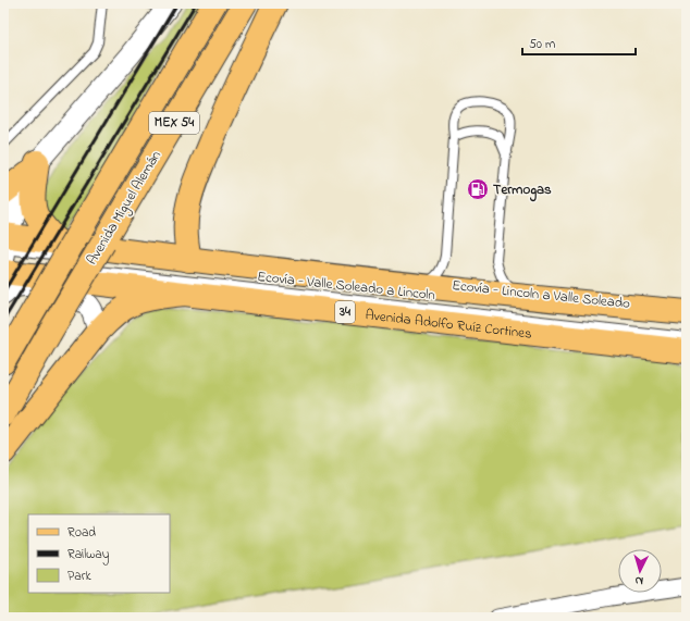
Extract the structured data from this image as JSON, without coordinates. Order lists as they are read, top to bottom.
{
  "streets": {
    "main road": [
      "MEX 54",
      "Avenida Miguel Alemán",
      "34",
      "Avenida Adolfo Ruíz Cortines"
    ],
    "lane": ["Ecovía - Valle Soleado a Lincoln", "Ecovía - Lincoln a Valle Soleado"]
  },
  "places": {
    "fuel station": ["Termogas"]
  },
  "legend": ["Road", "Railway", "Park"],
  "scale_bar": "50 m",
  "north": "bottom"
}
